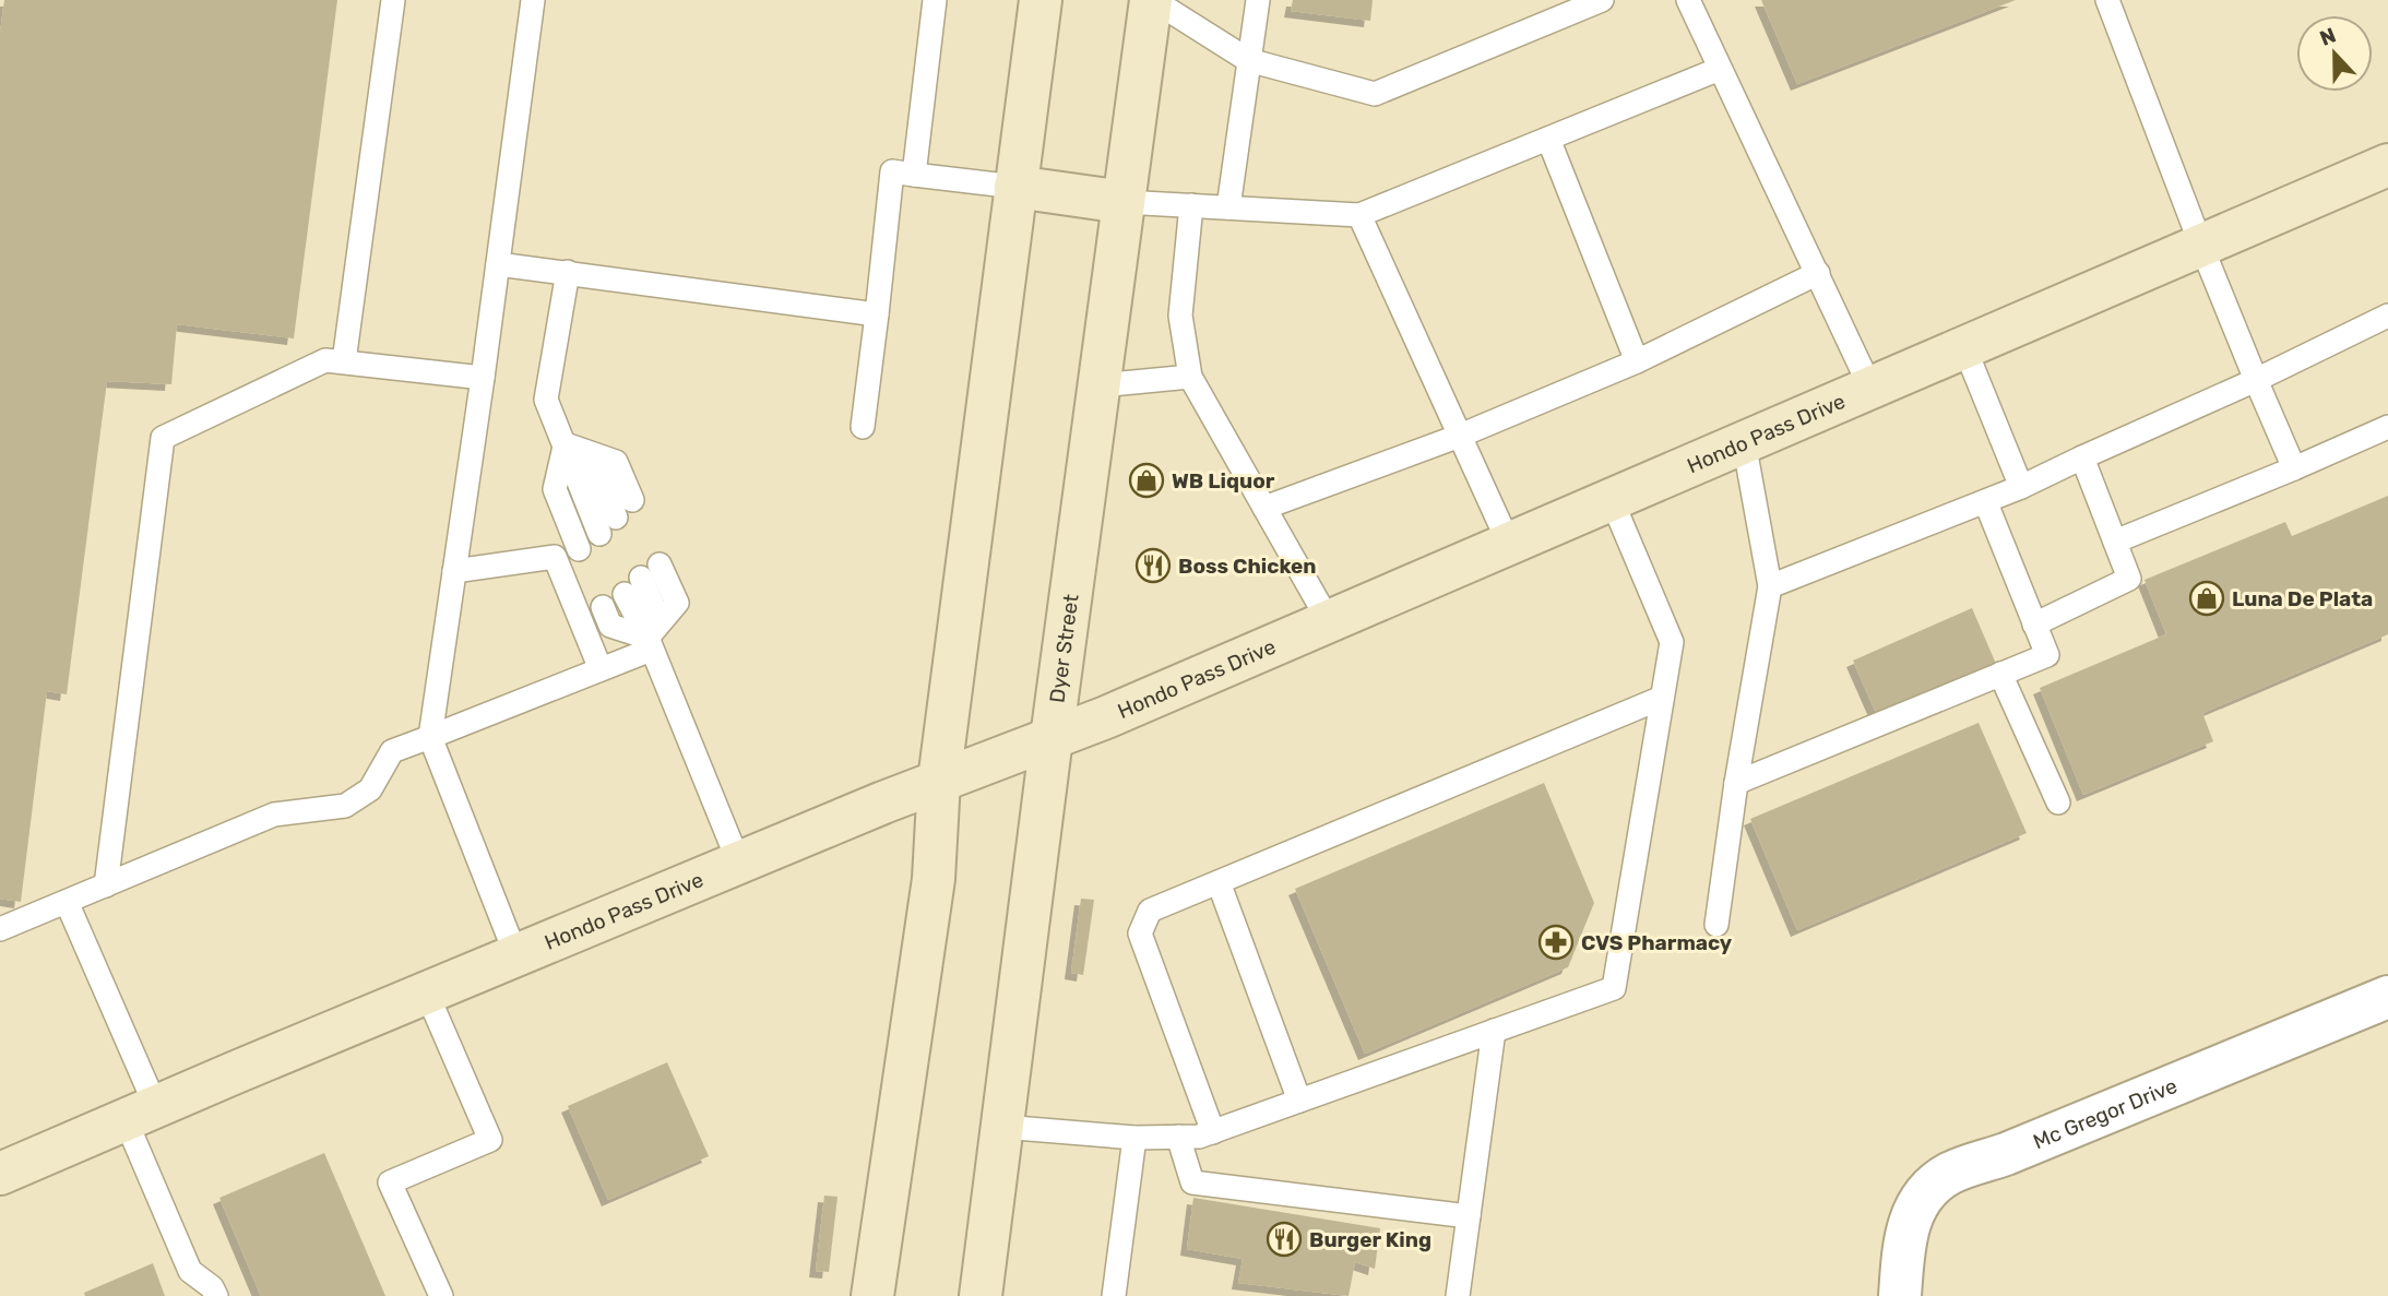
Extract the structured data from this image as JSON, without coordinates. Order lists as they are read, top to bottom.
{
  "streets": {
    "main road": ["Hondo Pass Drive", "Dyer Street"],
    "street": ["Mc Gregor Drive"]
  },
  "crossings": [
    ["Hondo Pass Drive", "Dyer Street"]
  ],
  "places": {
    "shop": ["WB Liquor", "Luna De Plata"],
    "restaurant": ["Boss Chicken", "Burger King"],
    "pharmacy": ["CVS Pharmacy"]
  },
  "north": "top"
}
